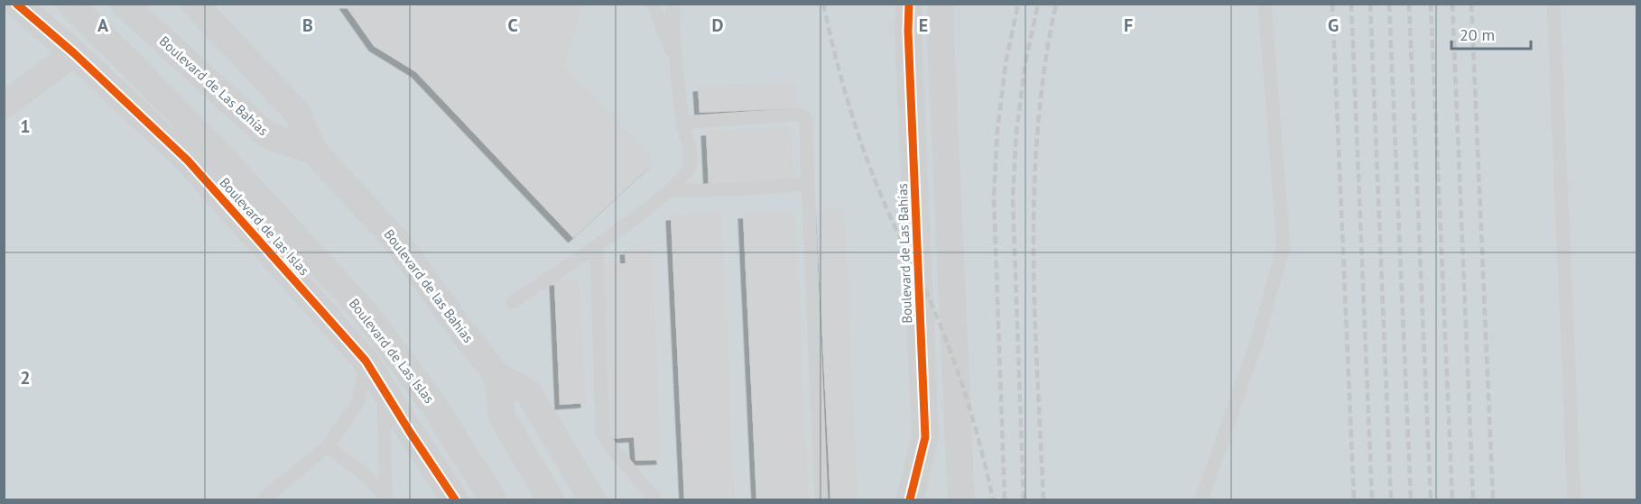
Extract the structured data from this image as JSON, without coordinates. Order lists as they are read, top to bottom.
{
  "streets": {
    "street": [
      "Boulevard de Las Bahías",
      "Boulevard de las Islas",
      "Boulevard de las Bahías",
      "Boulevard de Las Islas"
    ]
  },
  "crossings": [
    ["Boulevard de Las Bahías", "Boulevard de las Bahías"]
  ],
  "scale_bar": "20 m",
  "grid": {
    "columns": [
      "A",
      "B",
      "C",
      "D",
      "E",
      "F",
      "G"
    ],
    "rows": ["1", "2"]
  }
}
